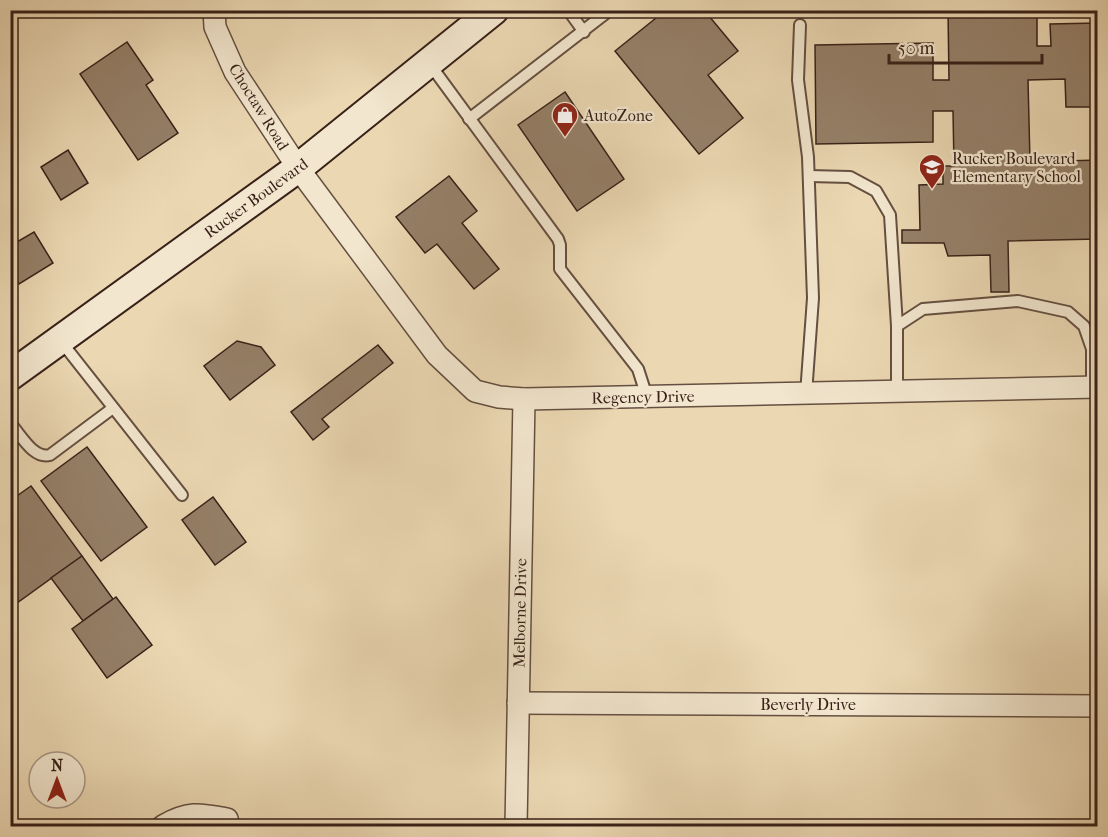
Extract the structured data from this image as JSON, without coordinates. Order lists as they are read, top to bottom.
{
  "streets": {
    "main road": ["Rucker Boulevard"],
    "street": [
      "Choctaw Road",
      "Regency Drive",
      "Melborne Drive",
      "Beverly Drive"
    ]
  },
  "crossings": [
    ["Choctaw Road", "Rucker Boulevard"],
    ["Choctaw Road", "Regency Drive"],
    ["Rucker Boulevard", "Regency Drive"],
    ["Regency Drive", "Melborne Drive"],
    ["Melborne Drive", "Beverly Drive"]
  ],
  "places": {
    "shop": ["AutoZone"],
    "school or university": ["Rucker Boulevard Elementary School"]
  },
  "scale_bar": "50 m",
  "north": "top"
}
